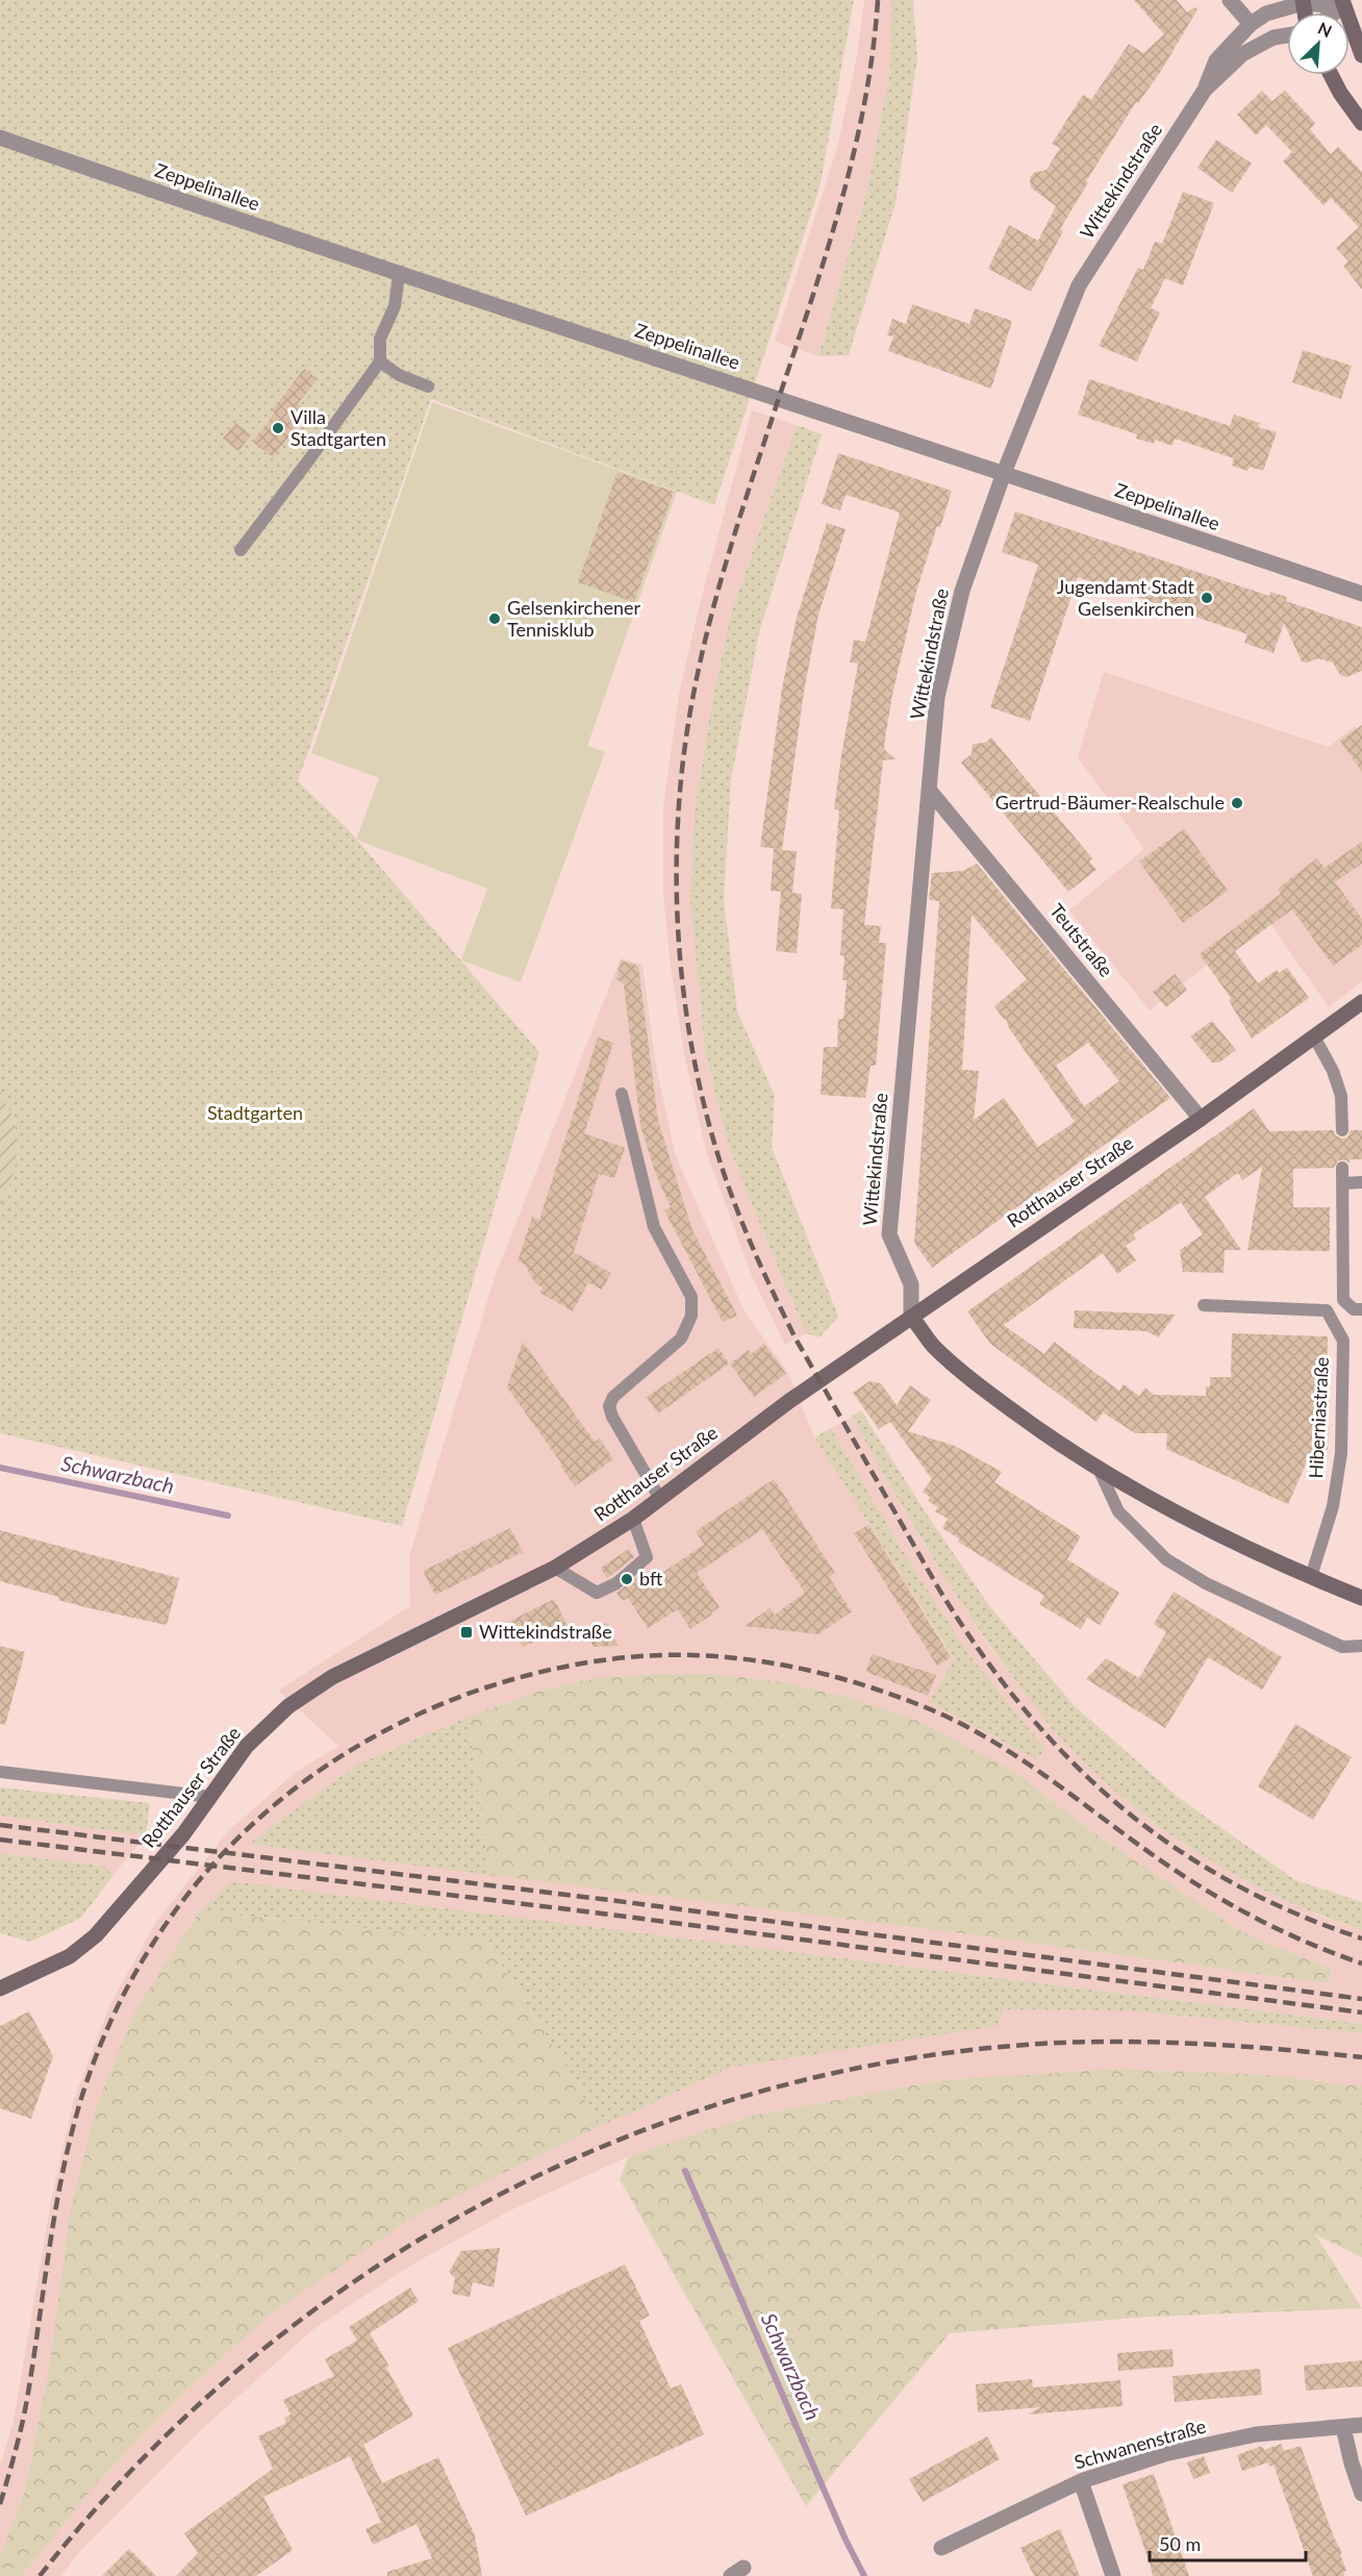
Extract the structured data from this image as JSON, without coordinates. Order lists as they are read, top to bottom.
{
  "streets": {
    "main road": ["Rotthauser Straße"],
    "street": [
      "Wittekindstraße",
      "Zeppelinallee",
      "Teutstraße",
      "Schwanenstraße"
    ],
    "lane": ["Hiberniastraße"]
  },
  "crossings": [
    ["Wittekindstraße", "Zeppelinallee"],
    ["Wittekindstraße", "Teutstraße"],
    ["Wittekindstraße", "Rotthauser Straße"],
    ["Teutstraße", "Rotthauser Straße"]
  ],
  "water": ["Schwarzbach"],
  "parks": ["Stadtgarten"],
  "places": {
    "other": [
      "Villa Stadtgarten",
      "Jugendamt Stadt Gelsenkirchen",
      "Gelsenkirchener Tennisklub",
      "Gertrud-Bäumer-Realschule",
      "bft"
    ],
    "transit": ["Wittekindstraße"]
  },
  "scale_bar": "50 m",
  "north": "top right"
}
